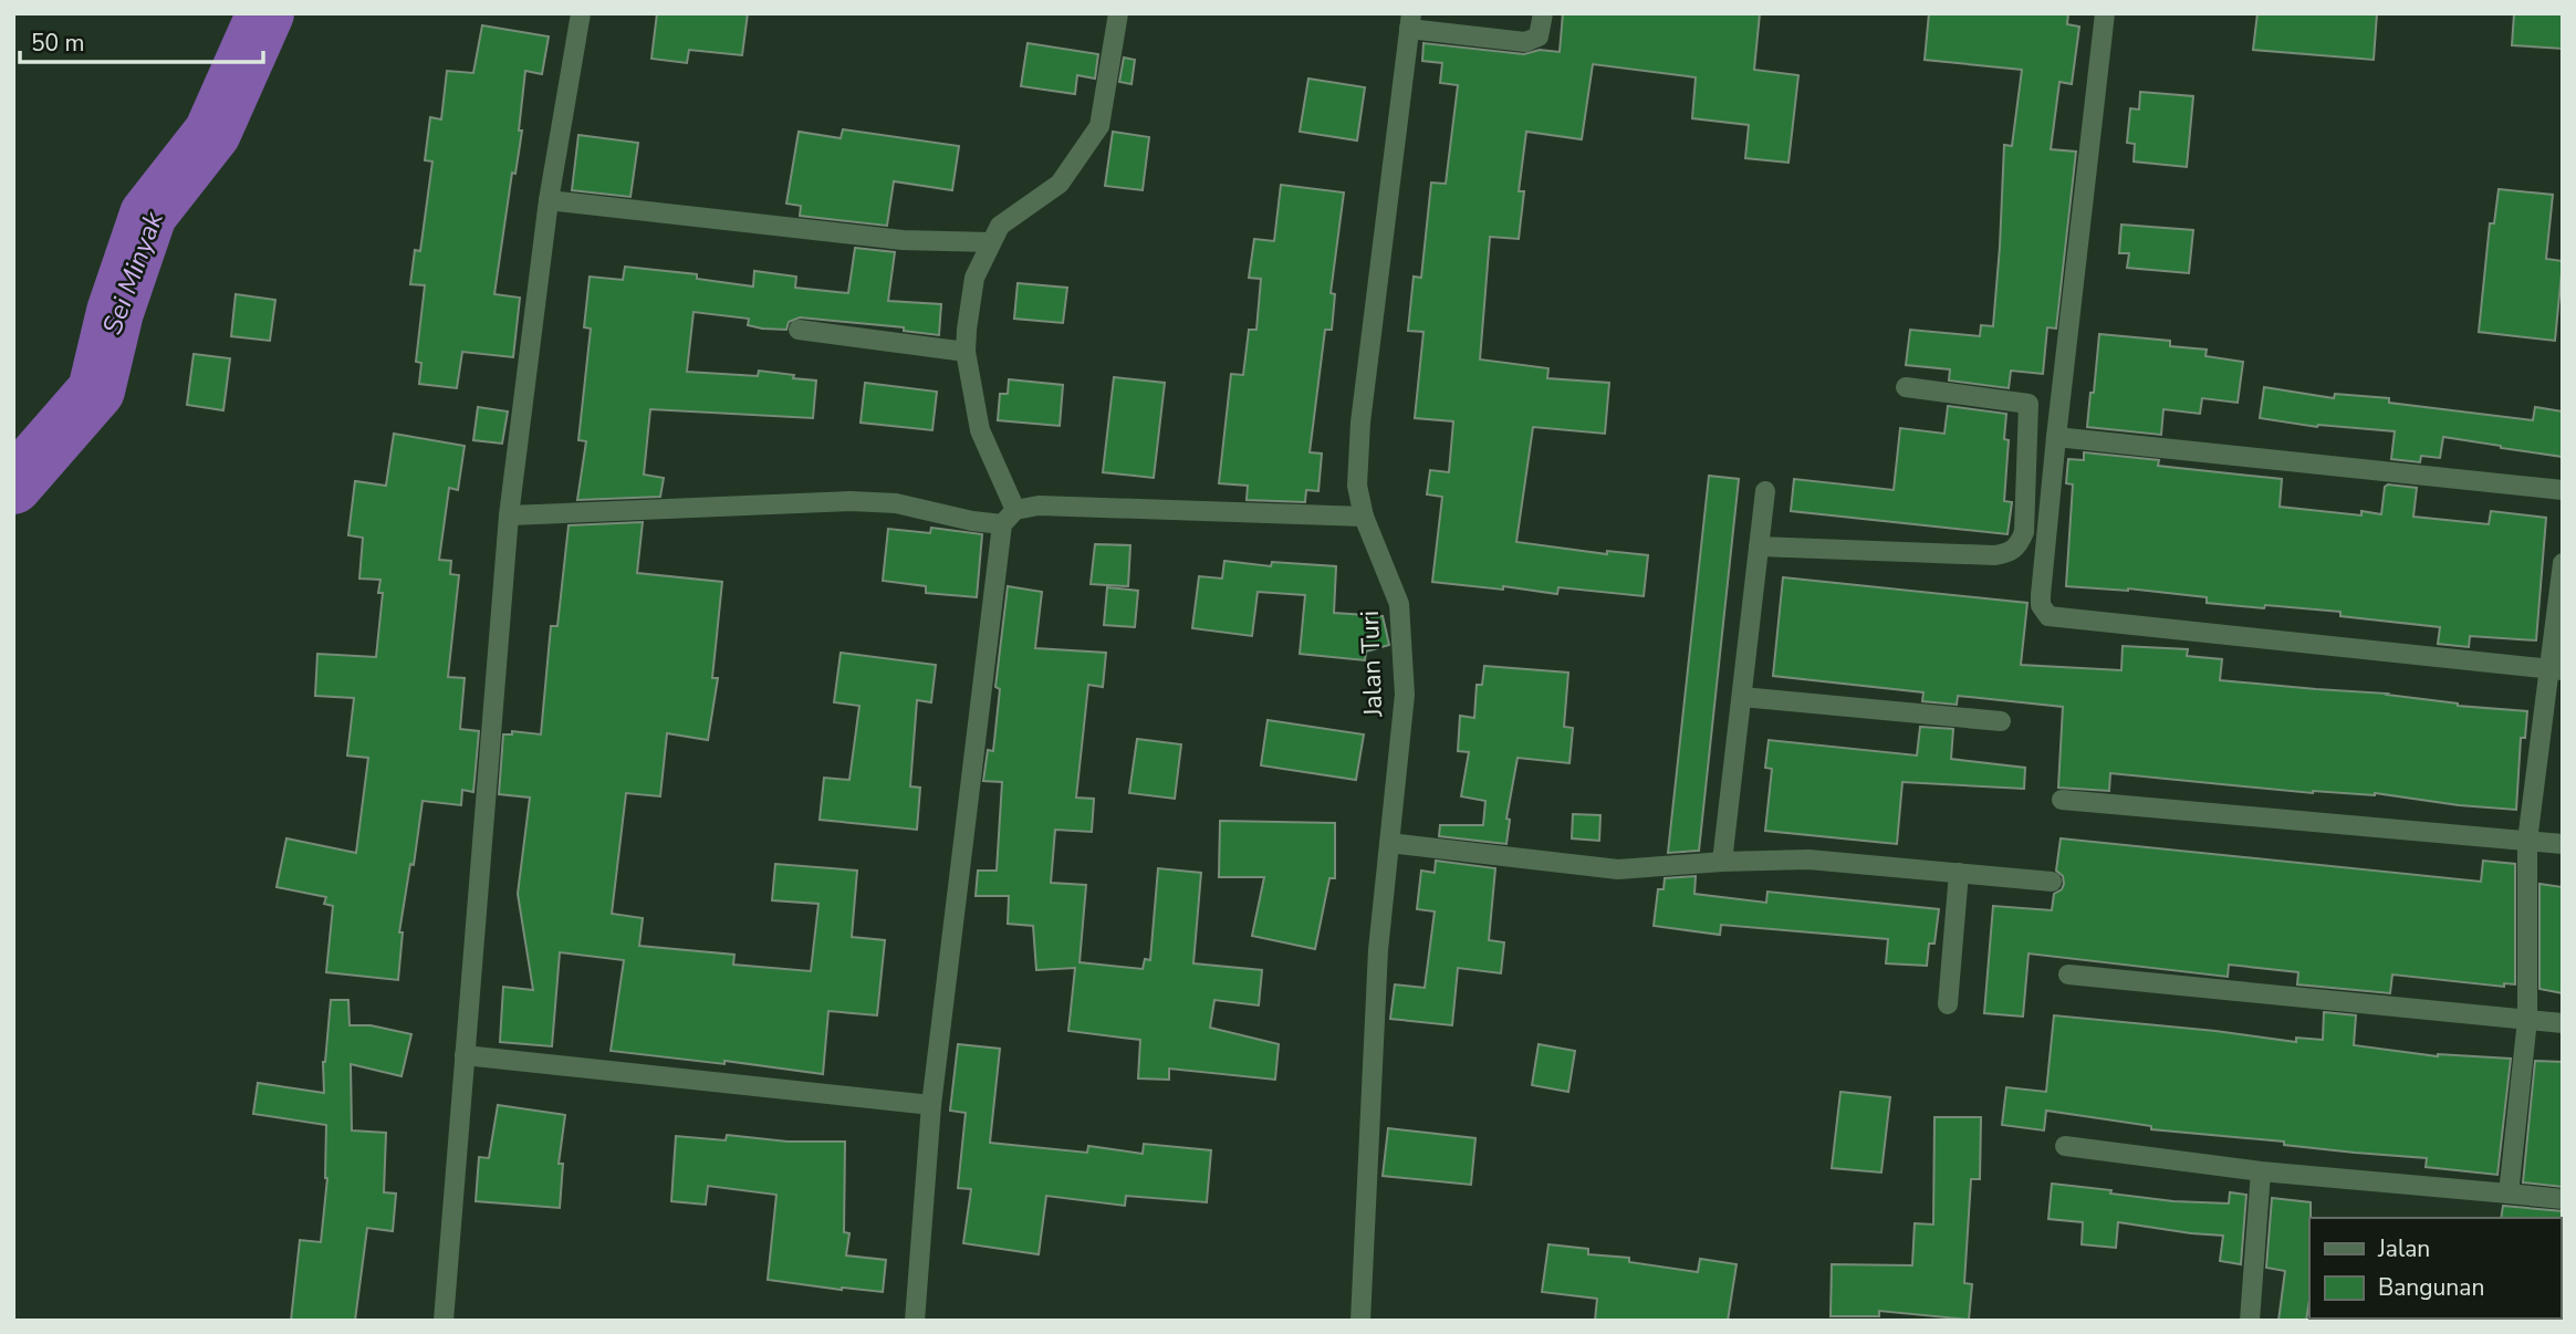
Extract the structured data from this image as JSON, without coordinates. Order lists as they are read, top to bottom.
{
  "streets": {
    "street": ["Jalan Turi"]
  },
  "water": ["Sei Minyak"],
  "legend": ["Jalan", "Bangunan"],
  "scale_bar": "50 m"
}
